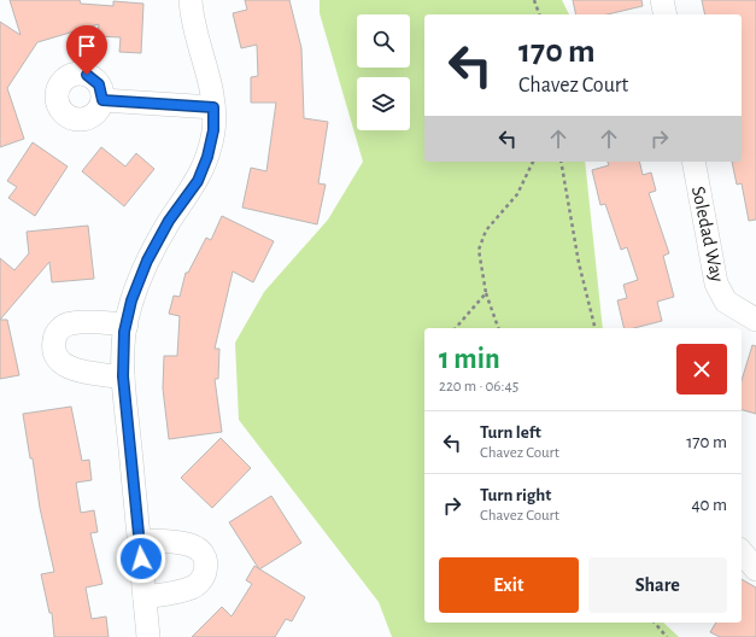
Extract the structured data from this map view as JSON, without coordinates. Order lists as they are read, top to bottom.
{
  "streets": {
    "street": ["Soledad Way"]
  },
  "page": {
    "turn": ["170 m", "Chavez Court"],
    "heading": ["1 min", "220 m · 06:45"],
    "list": [
      {
        "name": "Turn left",
        "note": "Chavez Court",
        "value": "170 m"
      },
      {
        "name": "Turn right",
        "note": "Chavez Court",
        "value": "40 m"
      }
    ],
    "buttons": ["Exit", "Share"]
  }
}
